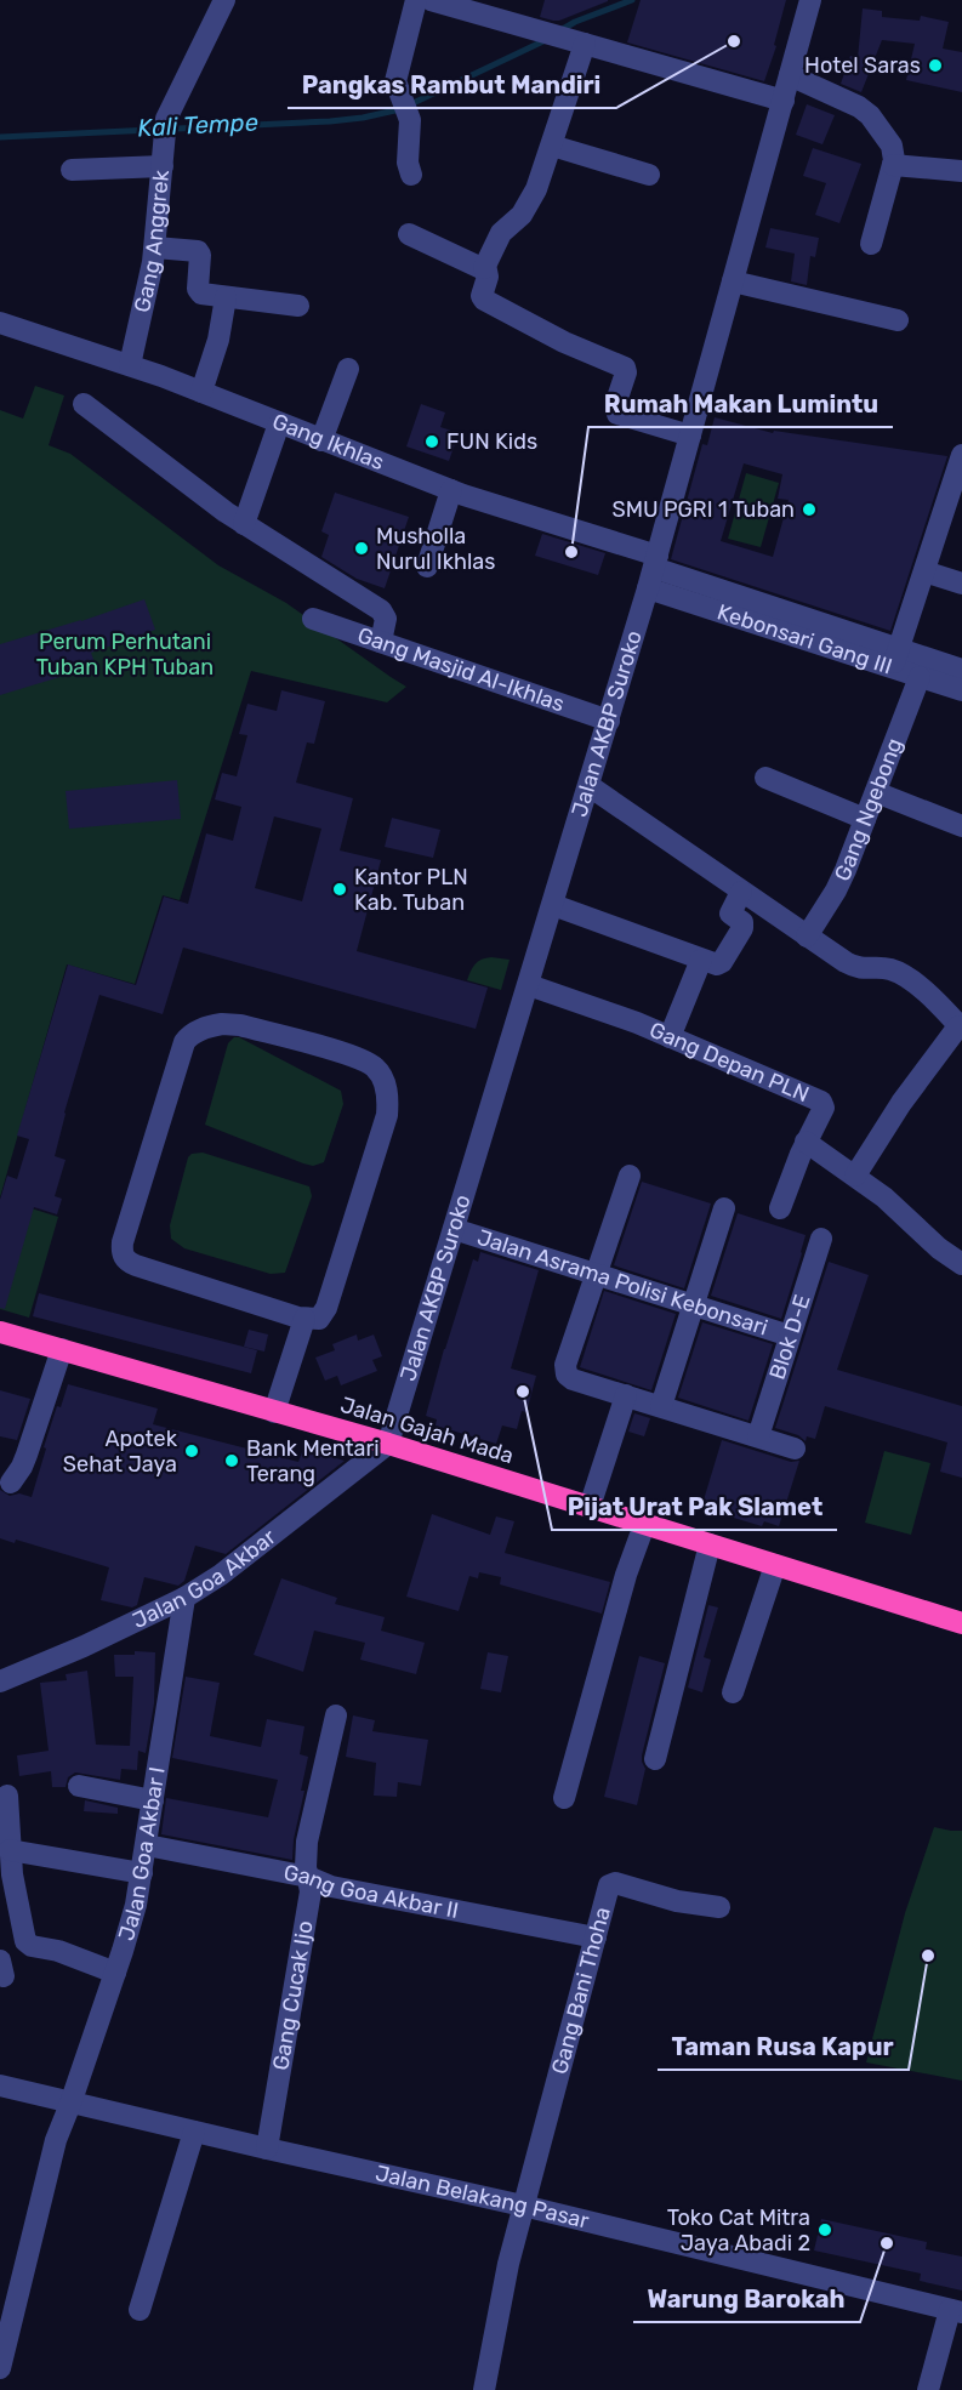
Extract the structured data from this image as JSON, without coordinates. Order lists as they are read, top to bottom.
{
  "streets": {
    "highway": ["Jalan Gajah Mada"],
    "street": [
      "Gang Anggrek",
      "Gang Ikhlas",
      "Kebonsari Gang III",
      "Gang Masjid Al-Ikhlas",
      "Jalan AKBP Suroko",
      "Gang Ngebong",
      "Gang Depan PLN",
      "Jalan Asrama Polisi Kebonsari",
      "Blok D-E",
      "Jalan Goa Akbar",
      "Jalan Goa Akbar I",
      "Gang Goa Akbar II",
      "Gang Bani Thoha",
      "Gang Cucak Ijo",
      "Jalan Belakang Pasar"
    ]
  },
  "crossings": [
    ["Gang Anggrek", "Gang Ikhlas"],
    ["Gang Ikhlas", "Kebonsari Gang III"],
    ["Gang Ikhlas", "Jalan AKBP Suroko"],
    ["Kebonsari Gang III", "Jalan AKBP Suroko"],
    ["Kebonsari Gang III", "Gang Ngebong"],
    ["Gang Masjid Al-Ikhlas", "Jalan AKBP Suroko"],
    ["Jalan AKBP Suroko", "Gang Depan PLN"],
    ["Jalan AKBP Suroko", "Jalan Asrama Polisi Kebonsari"],
    ["Jalan AKBP Suroko", "Jalan Gajah Mada"],
    ["Jalan AKBP Suroko", "Jalan Goa Akbar"],
    ["Jalan Asrama Polisi Kebonsari", "Blok D-E"],
    ["Jalan Gajah Mada", "Jalan Goa Akbar"],
    ["Jalan Goa Akbar", "Jalan Goa Akbar I"],
    ["Jalan Goa Akbar I", "Gang Goa Akbar II"],
    ["Jalan Goa Akbar I", "Jalan Belakang Pasar"],
    ["Gang Goa Akbar II", "Gang Bani Thoha"],
    ["Gang Goa Akbar II", "Gang Cucak Ijo"],
    ["Gang Bani Thoha", "Jalan Belakang Pasar"],
    ["Gang Cucak Ijo", "Jalan Belakang Pasar"]
  ],
  "water": ["Kali Tempe"],
  "parks": ["Perum Perhutani Tuban KPH Tuban"],
  "places": [
    "Pangkas Rambut Mandiri",
    "Hotel Saras",
    "FUN Kids",
    "SMU PGRI 1 Tuban",
    "Musholla Nurul Ikhlas",
    "Rumah Makan Lumintu",
    "Kantor PLN Kab. Tuban",
    "Pijat Urat Pak Slamet",
    "Apotek Sehat Jaya",
    "Bank Mentari Terang",
    "Taman Rusa Kapur",
    "Toko Cat Mitra Jaya Abadi 2",
    "Warung Barokah"
  ]
}
